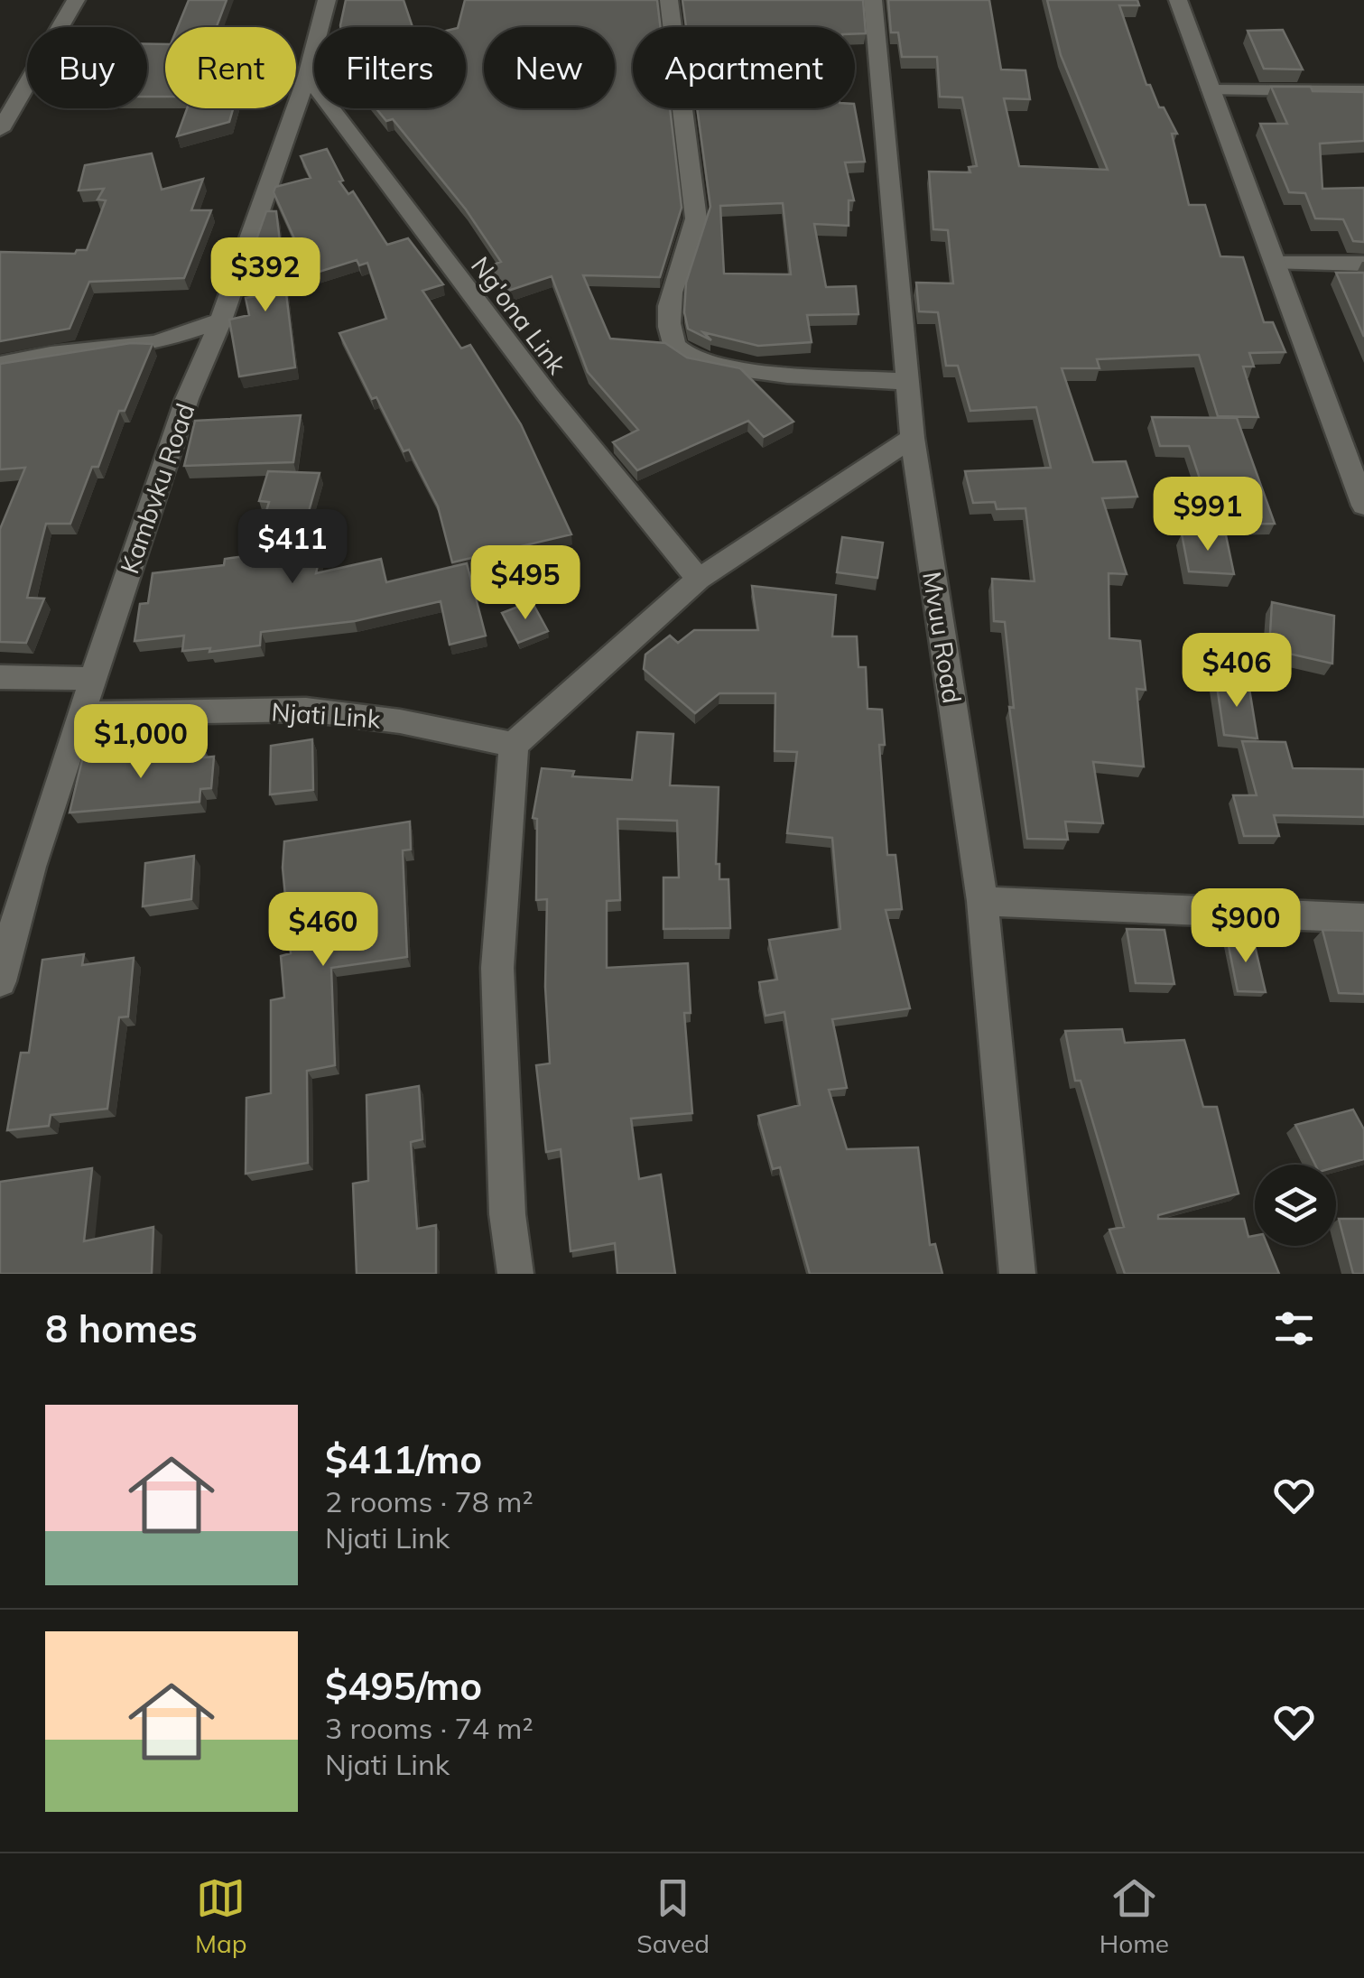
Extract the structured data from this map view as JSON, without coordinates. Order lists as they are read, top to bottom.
{
  "streets": {
    "street": [
      "Ng'ona Link",
      "Kambvku Road",
      "Mvuu Road",
      "Njati Link"
    ]
  },
  "crossings": [
    ["Ng'ona Link", "Kambvku Road"],
    ["Kambvku Road", "Njati Link"]
  ],
  "page": {
    "chip": [
      "Buy",
      "Rent",
      "Filters",
      "New",
      "Apartment"
    ],
    "price": [
      "$392",
      "$991",
      "$411",
      "$495",
      "$406",
      "$1,000",
      "$900",
      "$460"
    ],
    "heading": "8 homes",
    "list": [
      {
        "name": "$411/mo",
        "note": "2 rooms · 78 m² · Njati Link"
      },
      {
        "name": "$495/mo",
        "note": "3 rooms · 74 m² · Njati Link"
      }
    ],
    "tabs": ["Map", "Saved", "Home"]
  }
}
